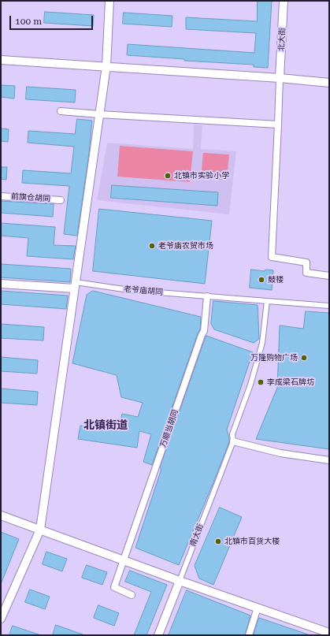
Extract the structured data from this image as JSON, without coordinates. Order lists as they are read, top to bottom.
{
  "streets": {
    "street": [
      "北大街",
      "前旗仓胡同",
      "老爷庙胡同",
      "万顺当胡同",
      "南大街"
    ]
  },
  "crossings": [
    ["老爷庙胡同", "万顺当胡同"],
    ["老爷庙胡同", "南大街"]
  ],
  "districts": ["北镇街道"],
  "places": [
    "北镇市实验小学",
    "老爷庙农贸市场",
    "鼓楼",
    "万隆购物广场",
    "李成梁石牌坊",
    "北镇市百货大楼"
  ],
  "scale_bar": "100 m"
}
